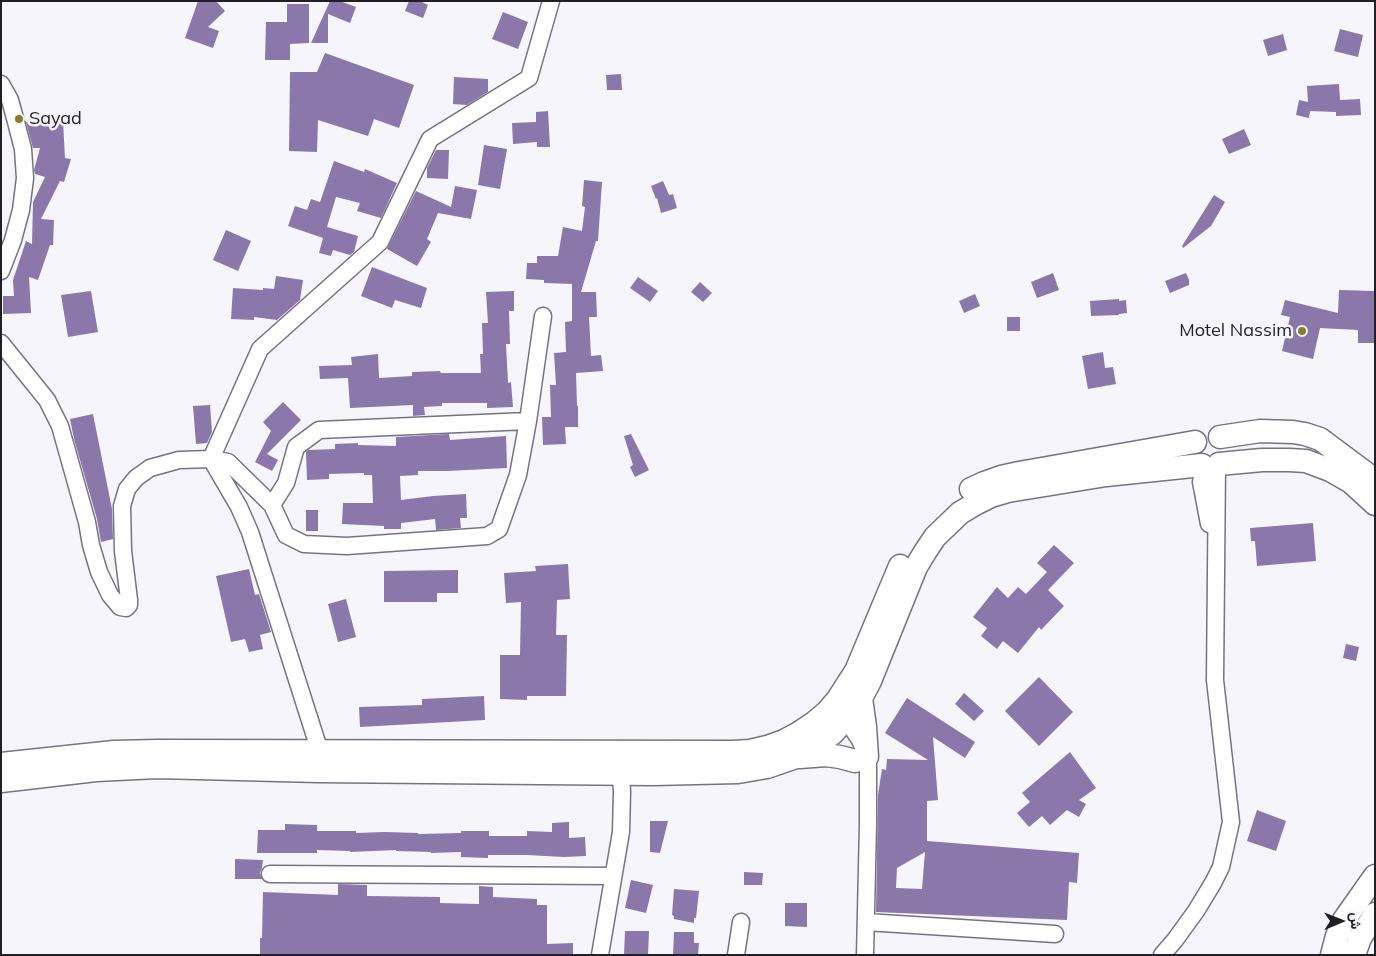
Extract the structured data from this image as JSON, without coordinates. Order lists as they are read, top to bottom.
{
  "places": ["Sayad", "Motel Nassim"],
  "north": "right"
}
